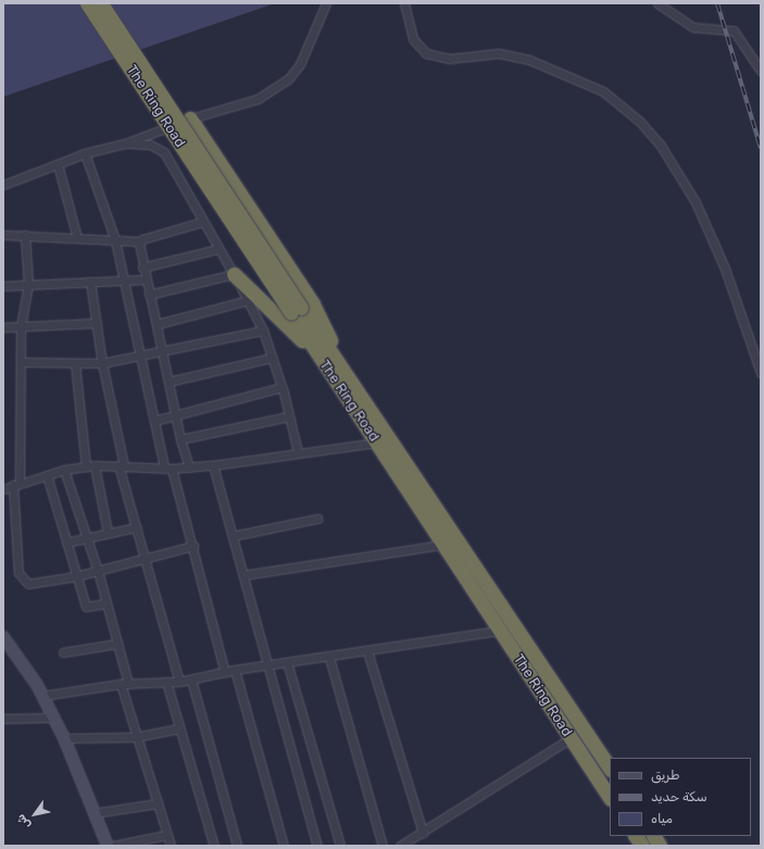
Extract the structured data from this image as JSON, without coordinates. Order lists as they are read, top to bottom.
{
  "streets": {
    "highway": ["The Ring Road"]
  },
  "legend": ["طريق", "سكة حديد", "مياه"],
  "north": "bottom left"
}
